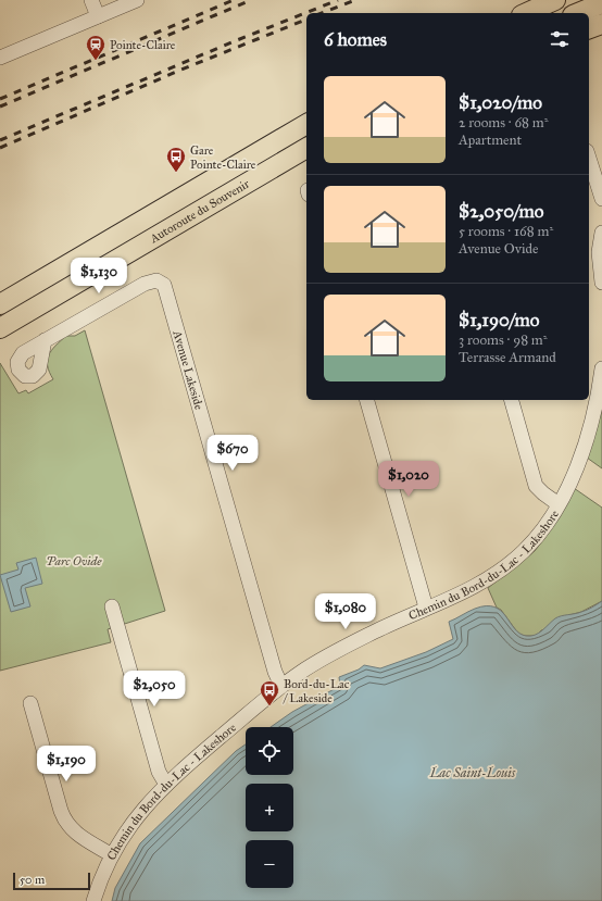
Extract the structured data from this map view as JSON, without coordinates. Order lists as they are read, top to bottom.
{
  "streets": {
    "highway": ["Autoroute du Souvenir"],
    "street": ["Avenue Lakeside", "Chemin du Bord-du-Lac - Lakeshore"]
  },
  "crossings": [
    ["Avenue Lakeside", "Chemin du Bord-du-Lac - Lakeshore"]
  ],
  "water": ["Lac Saint-Louis"],
  "parks": ["Parc Ovide"],
  "places": {
    "station": ["Pointe-Claire"],
    "bus stop": ["Gare Pointe-Claire", "Bord-du-Lac / Lakeside"]
  },
  "scale_bar": "50 m",
  "page": {
    "heading": "6 homes",
    "list": [
      {
        "name": "$1,020/mo",
        "note": "2 rooms · 68 m² · Apartment"
      },
      {
        "name": "$2,050/mo",
        "note": "5 rooms · 168 m² · Avenue Ovide"
      },
      {
        "name": "$1,190/mo",
        "note": "3 rooms · 98 m² · Terrasse Armand"
      }
    ],
    "price": [
      "$1,130",
      "$670",
      "$1,020",
      "$1,080",
      "$2,050",
      "$1,190"
    ],
    "map_buttons": ["+", "−"],
    "scale": "50 m"
  }
}
